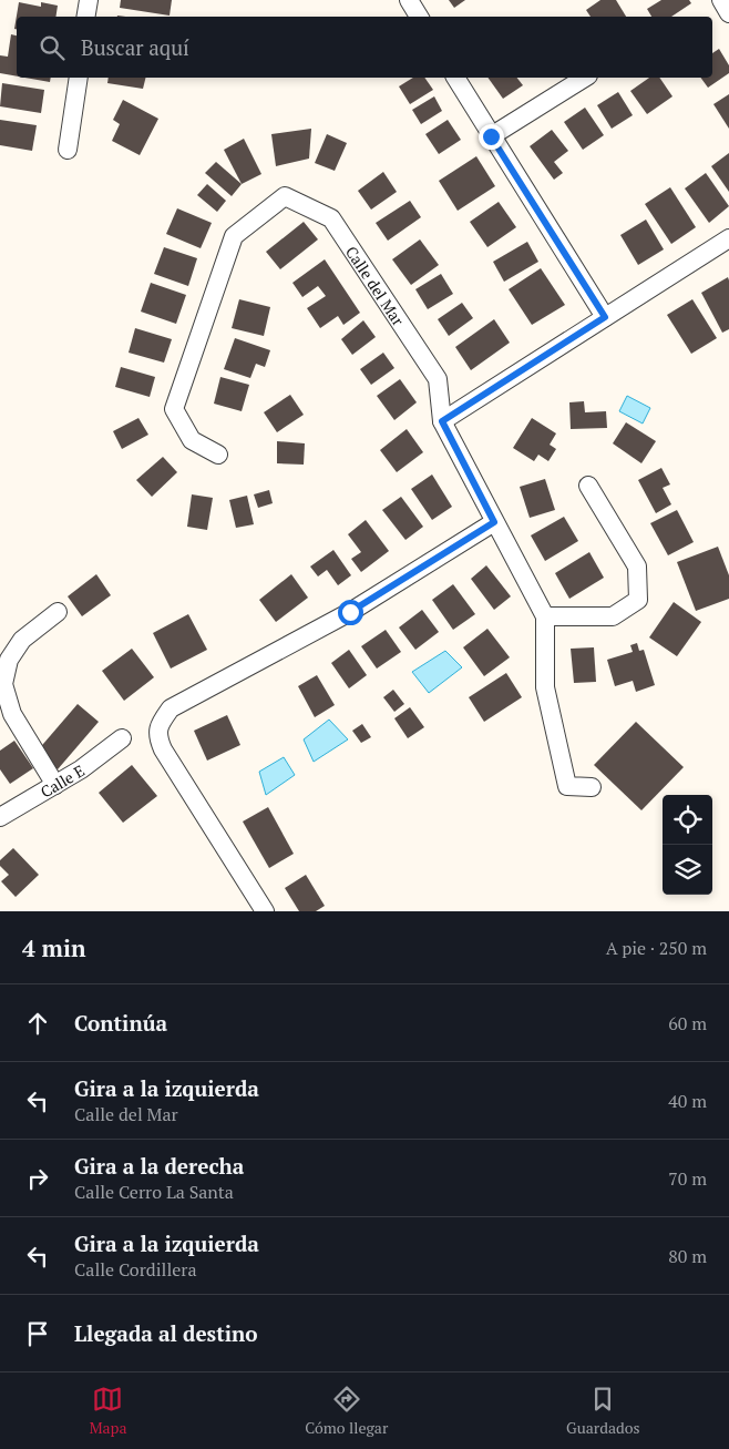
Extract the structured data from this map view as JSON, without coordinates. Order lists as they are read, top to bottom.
{
  "streets": {
    "street": ["Calle del Mar", "Calle E"]
  },
  "page": {
    "search": "Buscar aquí",
    "heading": ["4 min", "A pie · 250 m"],
    "list": [
      ["Continúa", "60 m"],
      ["Gira a la izquierda", "Calle del Mar", "40 m"],
      ["Gira a la derecha", "Calle Cerro La Santa", "70 m"],
      ["Gira a la izquierda", "Calle Cordillera", "80 m"],
      "Llegada al destino"
    ],
    "nav": ["Mapa", "Cómo llegar", "Guardados"]
  }
}
